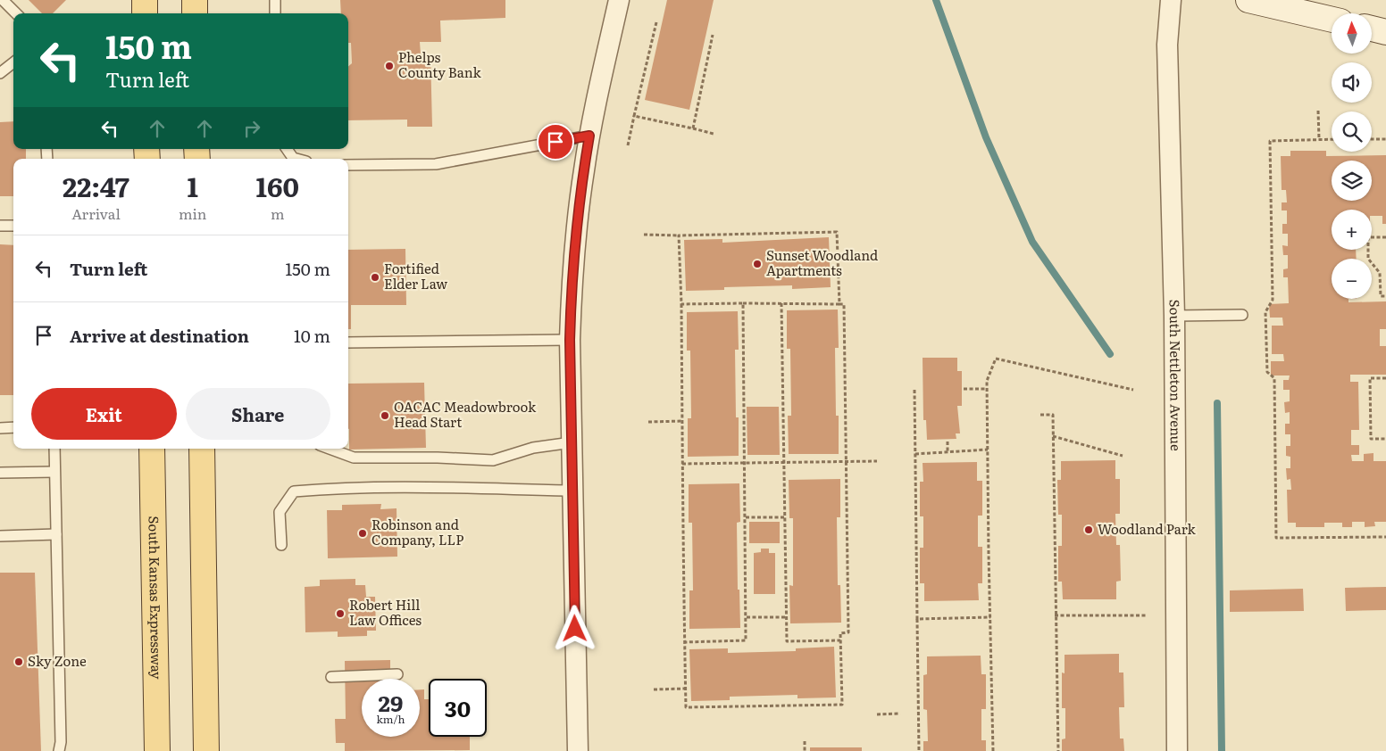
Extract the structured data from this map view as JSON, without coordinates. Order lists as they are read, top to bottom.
{
  "streets": {
    "main road": ["South Kansas Expressway"],
    "street": ["South Nettleton Avenue"]
  },
  "places": [
    "Phelps County Bank",
    "Sunset Woodland Apartments",
    "Fortified Elder Law",
    "OACAC Meadowbrook Head Start",
    "Woodland Park",
    "Robinson and Company, LLP",
    "Robert Hill Law Offices",
    "Sky Zone"
  ],
  "north": "top",
  "page": {
    "map_buttons": ["+", "−"],
    "turn": ["150 m", "Turn left"],
    "eta": [
      "22:47",
      "Arrival",
      "1",
      "min",
      "160",
      "m"
    ],
    "list": [
      {
        "name": "Turn left",
        "value": "150 m"
      },
      {
        "name": "Arrive at destination",
        "value": "10 m"
      }
    ],
    "buttons": ["Exit", "Share"],
    "speed": "29 km/h",
    "limit": "30"
  }
}
